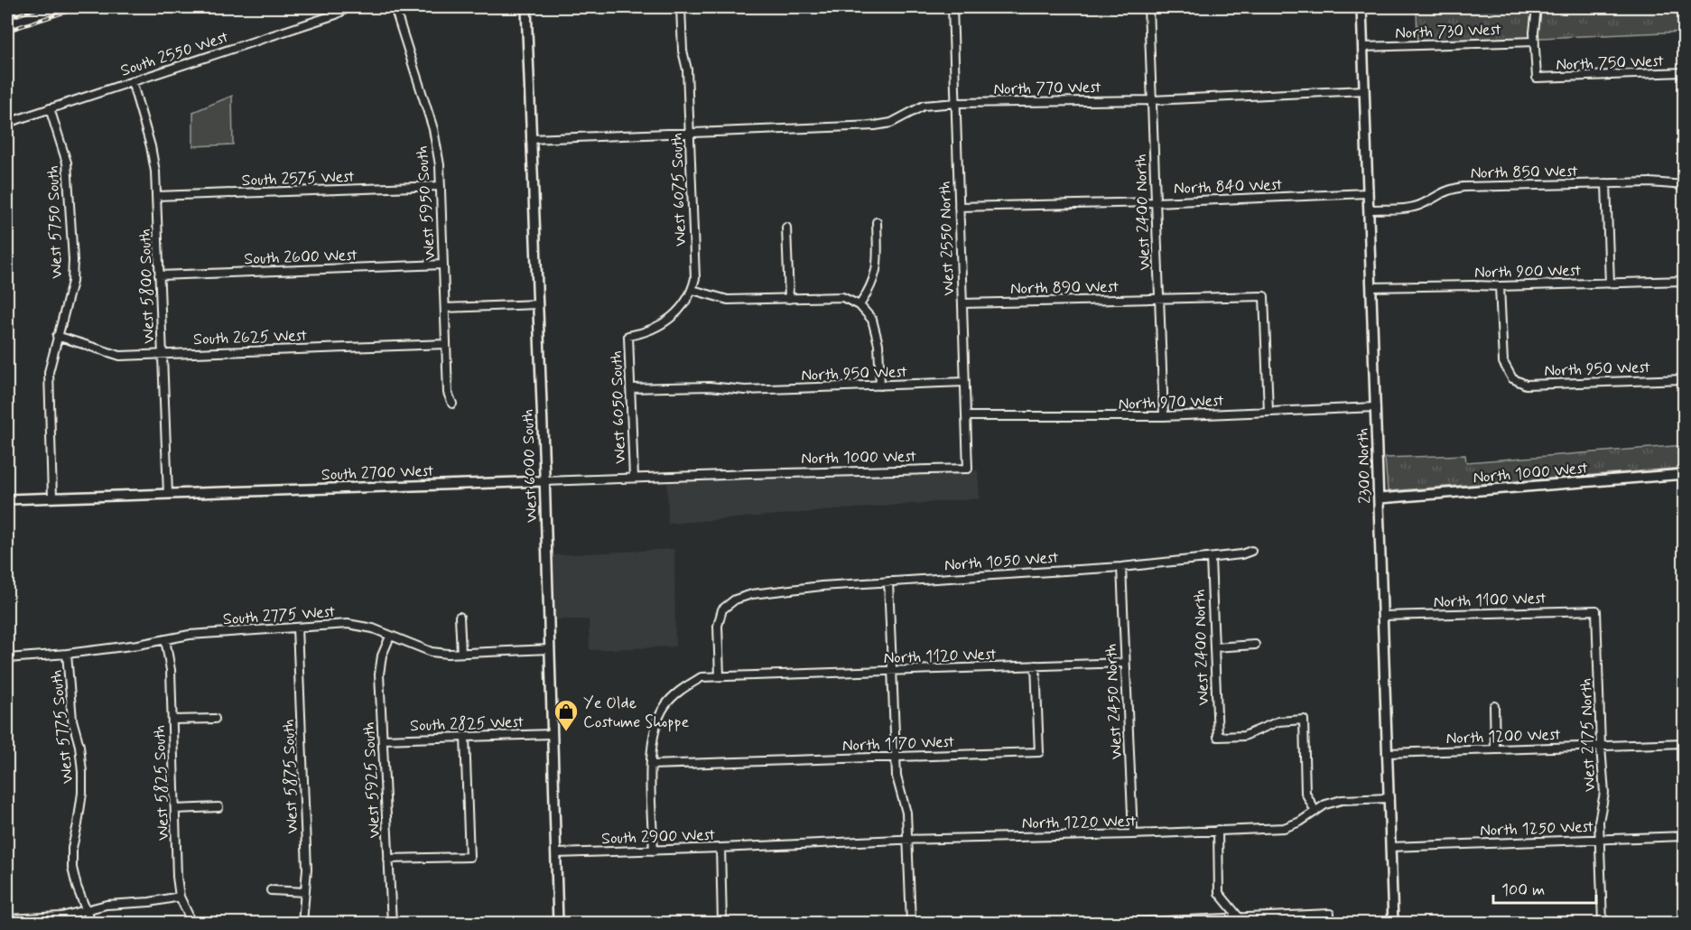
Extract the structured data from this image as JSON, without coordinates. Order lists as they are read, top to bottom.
{
  "streets": {
    "street": [
      "North 730 West",
      "South 2550 West",
      "North 750 West",
      "North 770 West",
      "North 850 West",
      "South 2575 West",
      "North 840 West",
      "West 6075 South",
      "West 5950 South",
      "West 2400 North",
      "West 5750 South",
      "West 2550 North",
      "South 2600 West",
      "North 900 West",
      "West 5800 South",
      "North 890 West",
      "South 2625 West",
      "North 950 West",
      "North 970 West",
      "West 6050 South",
      "North 1000 West",
      "West 6000 South",
      "2300 North",
      "South 2700 West",
      "North 1050 West",
      "North 1100 West",
      "South 2775 West",
      "North 1120 West",
      "West 2450 North",
      "South 2825 West",
      "West 5775 South",
      "West 2175 North",
      "North 1200 West",
      "North 1170 West",
      "West 5875 South",
      "West 5925 South",
      "West 5825 South",
      "North 1220 West",
      "North 1250 West",
      "South 2900 West"
    ]
  },
  "crossings": [
    ["North 730 West", "North 750 West"],
    ["North 730 West", "2300 North"],
    ["South 2550 West", "West 5750 South"],
    ["South 2550 West", "West 5800 South"],
    ["North 770 West", "West 6075 South"],
    ["North 770 West", "West 2400 North"],
    ["North 770 West", "West 2550 North"],
    ["North 770 West", "2300 North"],
    ["North 850 West", "2300 North"],
    ["South 2575 West", "West 5950 South"],
    ["South 2575 West", "West 5800 South"],
    ["North 840 West", "West 2400 North"],
    ["North 840 West", "West 2550 North"],
    ["North 840 West", "2300 North"],
    ["West 6075 South", "West 6050 South"],
    ["West 5950 South", "South 2600 West"],
    ["West 5950 South", "South 2625 West"],
    ["West 2400 North", "North 890 West"],
    ["West 2400 North", "North 970 West"],
    ["West 2400 North", "North 1050 West"],
    ["West 2400 North", "North 1220 West"],
    ["West 5750 South", "South 2625 West"],
    ["West 5750 South", "South 2700 West"],
    ["West 2550 North", "North 890 West"],
    ["West 2550 North", "North 950 West"],
    ["West 2550 North", "North 970 West"],
    ["West 2550 North", "North 1000 West"],
    ["South 2600 West", "West 5800 South"],
    ["North 900 West", "North 950 West"],
    ["North 900 West", "2300 North"],
    ["West 5800 South", "South 2625 West"],
    ["West 5800 South", "South 2700 West"],
    ["North 890 West", "North 970 West"],
    ["North 950 West", "West 6050 South"],
    ["North 970 West", "2300 North"],
    ["West 6050 South", "South 2700 West"],
    ["North 1000 West", "2300 North"],
    ["North 1000 West", "South 2700 West"],
    ["West 6000 South", "South 2700 West"],
    ["West 6000 South", "South 2775 West"],
    ["West 6000 South", "South 2825 West"],
    ["West 6000 South", "South 2900 West"],
    ["2300 North", "North 1100 West"],
    ["2300 North", "North 1200 West"],
    ["2300 North", "North 1220 West"],
    ["2300 North", "North 1250 West"],
    ["North 1050 West", "North 1120 West"],
    ["North 1050 West", "West 2450 North"],
    ["North 1100 West", "West 2175 North"],
    ["South 2775 West", "West 5775 South"],
    ["South 2775 West", "West 5875 South"],
    ["South 2775 West", "West 5925 South"],
    ["South 2775 West", "West 5825 South"],
    ["North 1120 West", "West 2450 North"],
    ["North 1120 West", "North 1170 West"],
    ["West 2450 North", "North 1220 West"],
    ["South 2825 West", "West 5925 South"],
    ["West 2175 North", "North 1200 West"],
    ["West 2175 North", "North 1250 West"],
    ["North 1220 West", "South 2900 West"]
  ],
  "places": {
    "shop": ["Ye Olde Costume Shoppe"]
  },
  "scale_bar": "100 m"
}
